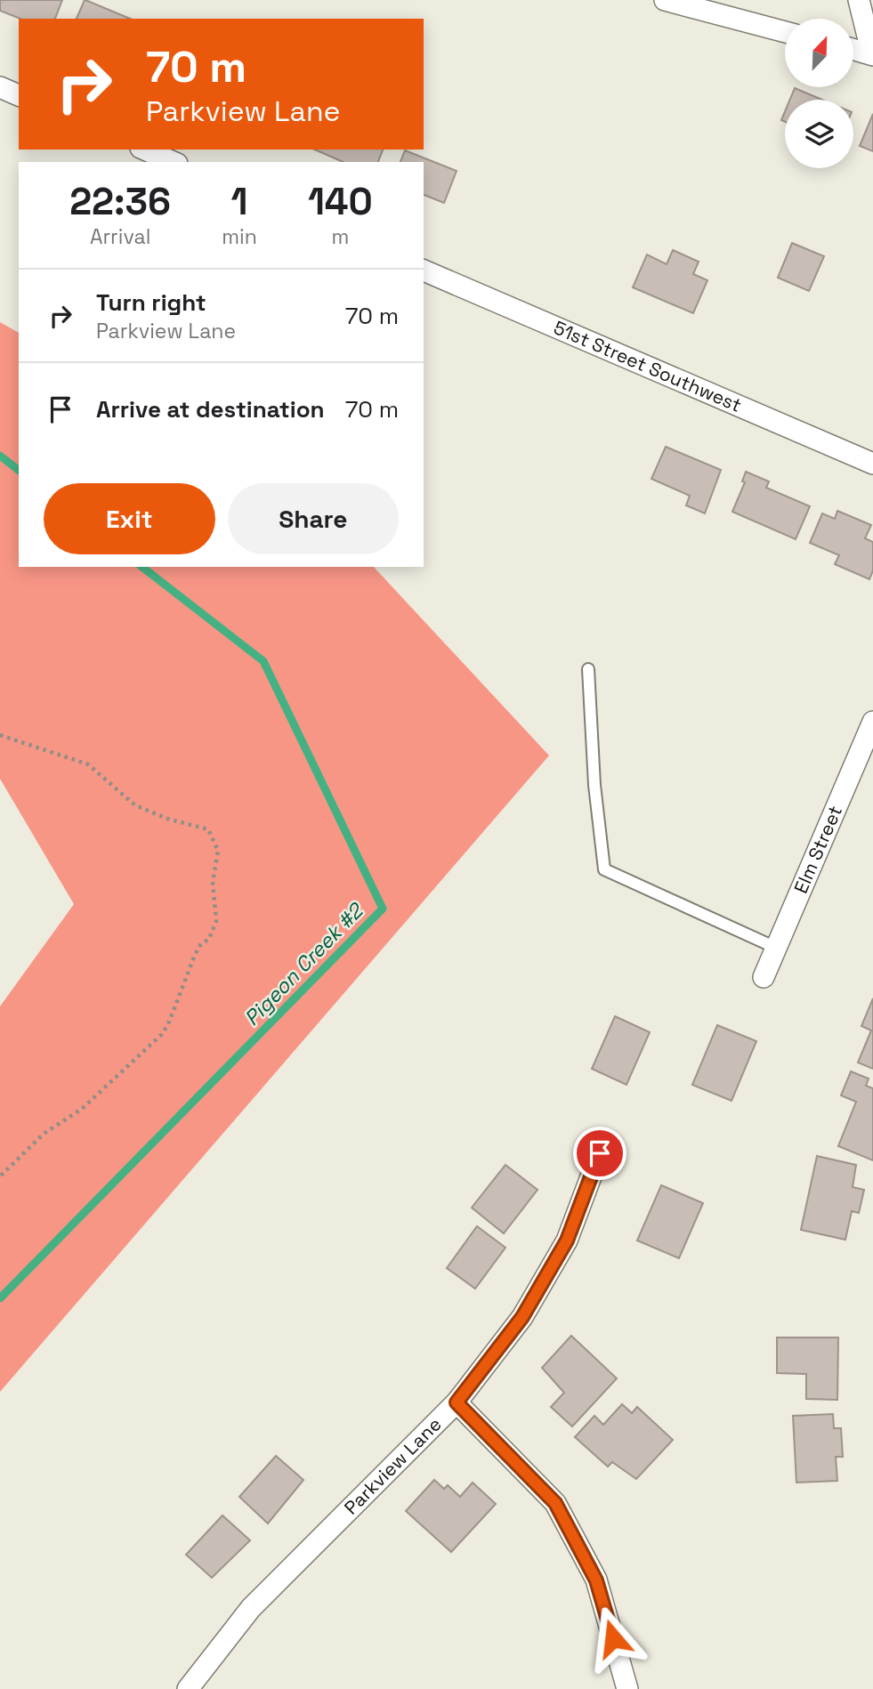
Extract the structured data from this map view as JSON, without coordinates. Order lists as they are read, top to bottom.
{
  "streets": {
    "street": ["51st Street Southwest", "Elm Street", "Parkview Lane"]
  },
  "water": ["Pigeon Creek #2"],
  "north": "top right",
  "page": {
    "turn": ["70 m", "Parkview Lane"],
    "eta": [
      "22:36",
      "Arrival",
      "1",
      "min",
      "140",
      "m"
    ],
    "list": [
      {
        "name": "Turn right",
        "note": "Parkview Lane",
        "value": "70 m"
      },
      {
        "name": "Arrive at destination",
        "value": "70 m"
      }
    ],
    "buttons": ["Exit", "Share"]
  }
}
